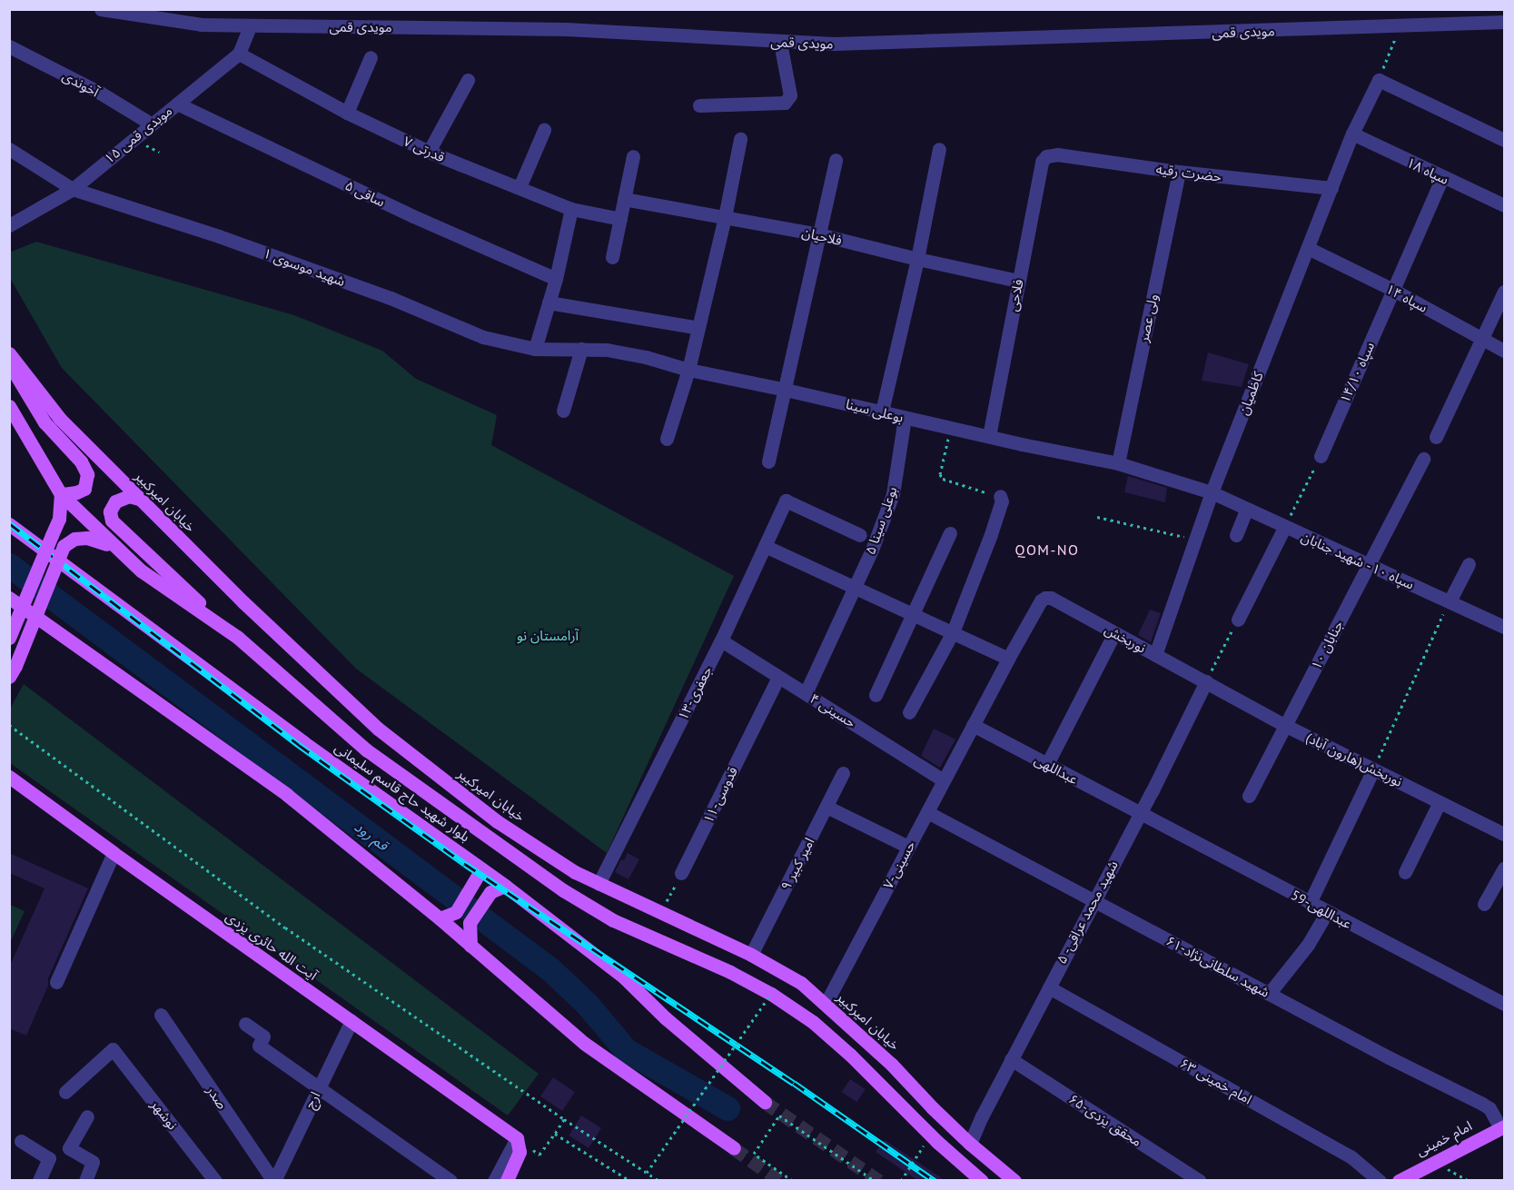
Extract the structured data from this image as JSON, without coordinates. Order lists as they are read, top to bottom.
{
  "streets": {
    "main road": [
      "خیابان امیرکبیر",
      "بلوار شهید حاج قاسم سلیمانی",
      "آیت الله‌ حائری‌ یزدی",
      "امام خمینی"
    ],
    "street": [
      "مویدی قمی",
      "آخوندی",
      "مویدی قمی ۱۵",
      "قدرتی ۷",
      "سپاه ۱۸",
      "حضرت رقیه",
      "ساقی ۵",
      "فلاحیان",
      "شهید موسوی ۱",
      "فلاحی",
      "سپاه ۱۴",
      "ولی عصر",
      "سپاه ۱۴/۱۰",
      "کاظمیان",
      "بوعلی سینا",
      "بوعلی سینا ۵",
      "سپاه ۱۰ - شهید جنابان",
      "نوربخش",
      "جنابان ۱۰",
      "جعفری-۱۳",
      "حسینی ۴",
      "نوربخش(هارون آباد)",
      "عبداللهی",
      "قدوسی-۱۱",
      "امیر کبیر ۹",
      "حسینی-۷",
      "عبداللهی-59",
      "شهید محمد عراقی- ۵",
      "شهید سلطانی‌نژاد-۶۱",
      "امام خمینی ۶۳",
      "صدر",
      "ارج",
      "نوشهر",
      "محقق یزدی-۶۵"
    ]
  },
  "crossings": [
    ["مویدی قمی", "مویدی قمی ۱۵"],
    ["آخوندی", "مویدی قمی ۱۵"],
    ["مویدی قمی ۱۵", "قدرتی ۷"],
    ["مویدی قمی ۱۵", "ساقی ۵"],
    ["مویدی قمی ۱۵", "شهید موسوی ۱"],
    ["سپاه ۱۸", "سپاه ۱۴/۱۰"],
    ["سپاه ۱۸", "کاظمیان"],
    ["حضرت رقیه", "فلاحی"],
    ["حضرت رقیه", "ولی عصر"],
    ["حضرت رقیه", "کاظمیان"],
    ["فلاحیان", "فلاحی"],
    ["شهید موسوی ۱", "بوعلی سینا"],
    ["فلاحی", "بوعلی سینا"],
    ["سپاه ۱۴", "سپاه ۱۴/۱۰"],
    ["سپاه ۱۴", "کاظمیان"],
    ["ولی عصر", "بوعلی سینا"],
    ["کاظمیان", "بوعلی سینا"],
    ["کاظمیان", "سپاه ۱۰ - شهید جنابان"],
    ["کاظمیان", "نوربخش"],
    ["بوعلی سینا", "بوعلی سینا ۵"],
    ["بوعلی سینا", "سپاه ۱۰ - شهید جنابان"],
    ["خیابان امیرکبیر", "جعفری-۱۳"],
    ["خیابان امیرکبیر", "امیر کبیر ۹"],
    ["خیابان امیرکبیر", "حسینی-۷"],
    ["خیابان امیرکبیر", "شهید محمد عراقی- ۵"],
    ["بوعلی سینا ۵", "حسینی ۴"],
    ["سپاه ۱۰ - شهید جنابان", "جنابان ۱۰"],
    ["نوربخش", "نوربخش(هارون آباد)"],
    ["نوربخش", "حسینی-۷"],
    ["نوربخش", "شهید محمد عراقی- ۵"],
    ["جنابان ۱۰", "نوربخش(هارون آباد)"],
    ["جعفری-۱۳", "حسینی ۴"],
    ["حسینی ۴", "قدوسی-۱۱"],
    ["حسینی ۴", "حسینی-۷"],
    ["نوربخش(هارون آباد)", "شهید محمد عراقی- ۵"],
    ["عبداللهی", "حسینی-۷"],
    ["عبداللهی", "عبداللهی-59"],
    ["عبداللهی", "شهید محمد عراقی- ۵"],
    ["حسینی-۷", "شهید سلطانی‌نژاد-۶۱"],
    ["عبداللهی-59", "شهید محمد عراقی- ۵"],
    ["شهید محمد عراقی- ۵", "شهید سلطانی‌نژاد-۶۱"],
    ["شهید محمد عراقی- ۵", "امام خمینی ۶۳"],
    ["شهید محمد عراقی- ۵", "محقق یزدی-۶۵"],
    ["آیت الله‌ حائری‌ یزدی", "ارج"],
    ["شهید سلطانی‌نژاد-۶۱", "امام خمینی"],
    ["صدر", "ارج"]
  ],
  "districts": ["QOM-NO"],
  "water": ["قم رود"],
  "parks": ["آرامستان نو"]
}
